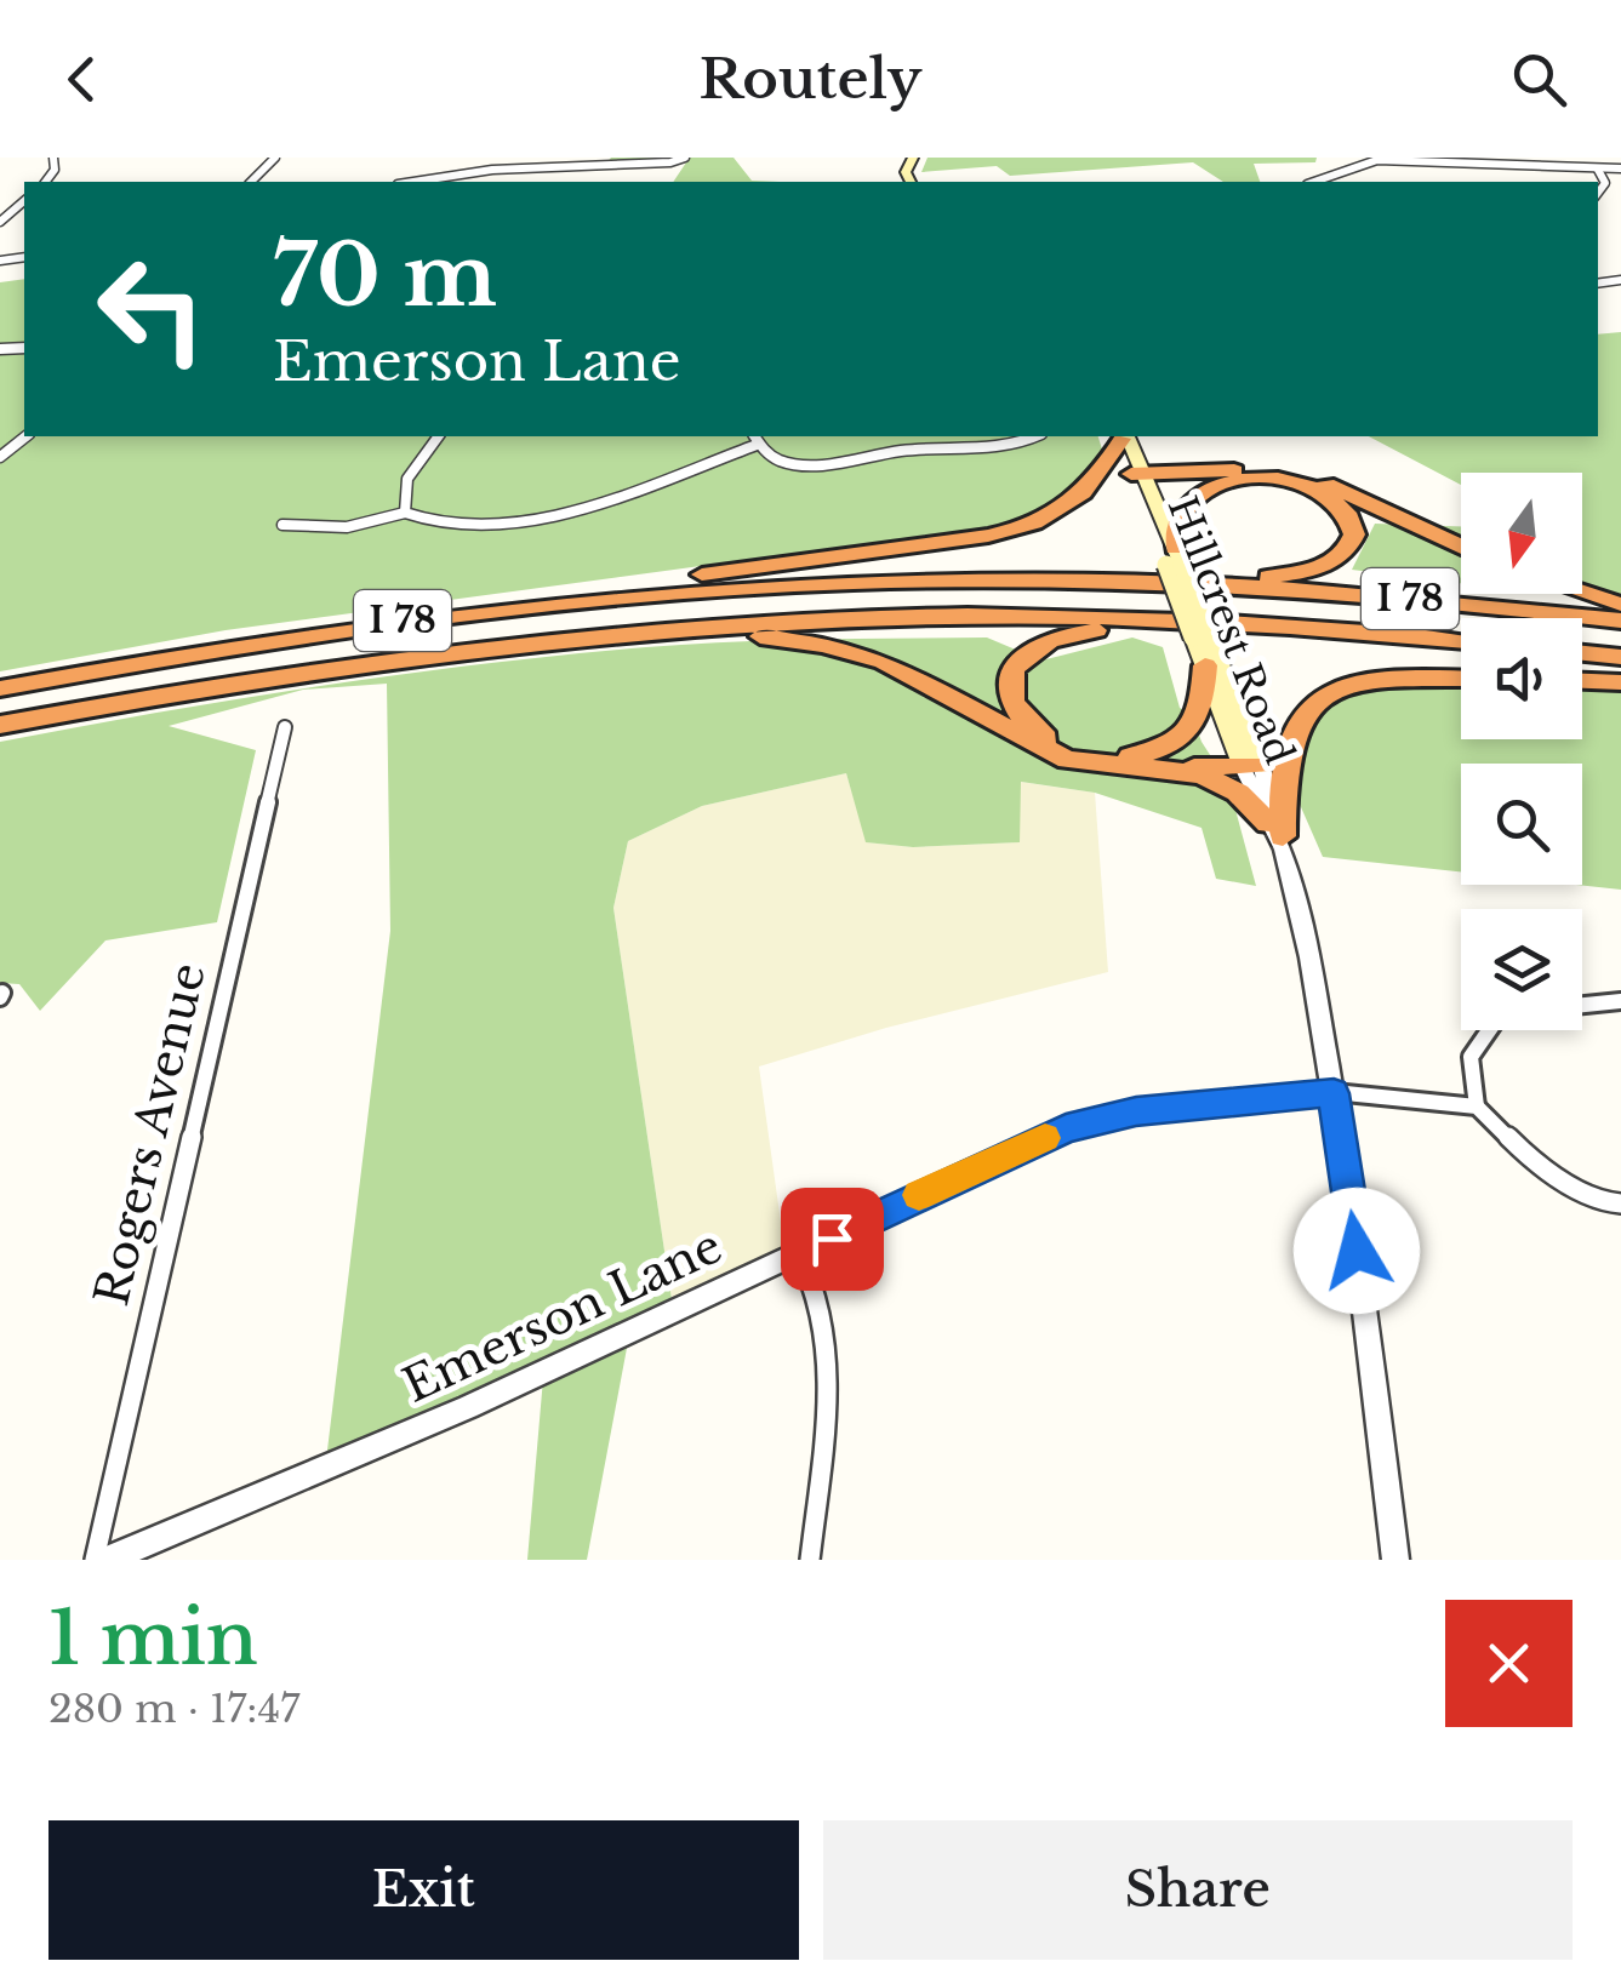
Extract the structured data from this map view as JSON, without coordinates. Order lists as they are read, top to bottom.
{
  "streets": {
    "highway": ["I 78"],
    "main road": ["Hillcrest Road"],
    "street": ["Rogers Avenue", "Emerson Lane"]
  },
  "crossings": [
    ["I 78", "Hillcrest Road"],
    ["Hillcrest Road", "Emerson Lane"]
  ],
  "north": "bottom",
  "page": {
    "header": "Routely",
    "turn": ["70 m", "Emerson Lane"],
    "heading": ["1 min", "280 m · 17:47"],
    "buttons": ["Exit", "Share"]
  }
}
